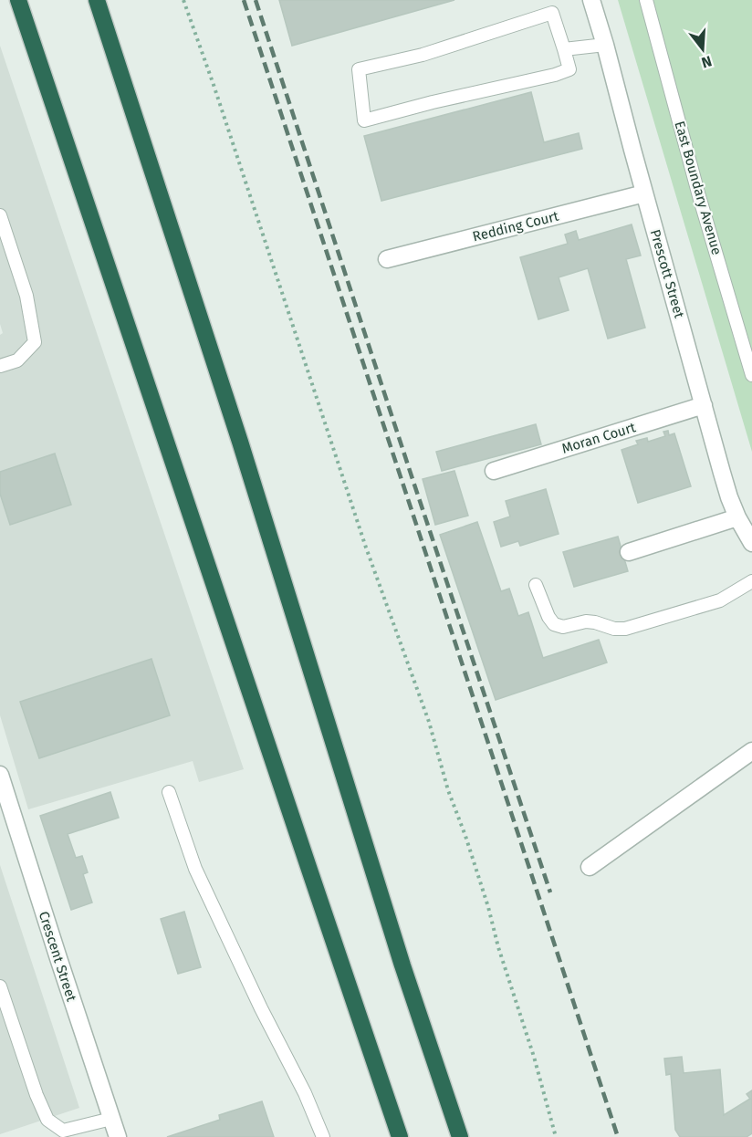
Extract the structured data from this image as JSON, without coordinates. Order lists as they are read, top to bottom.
{
  "streets": {
    "street": [
      "Redding Court",
      "Prescott Street",
      "Moran Court",
      "Crescent Street"
    ],
    "lane": ["East Boundary Avenue"]
  },
  "crossings": [
    ["Redding Court", "Prescott Street"],
    ["Prescott Street", "Moran Court"]
  ],
  "north": "bottom"
}
